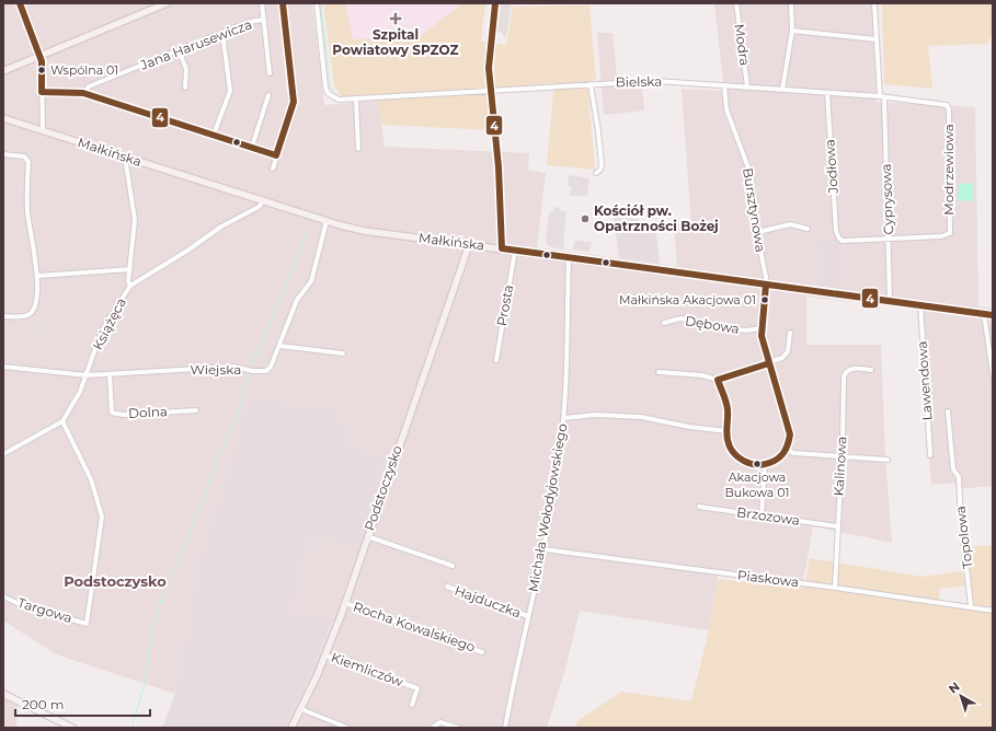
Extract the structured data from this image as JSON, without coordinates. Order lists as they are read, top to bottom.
{
  "streets": {
    "main road": ["Małkińska", "Podstoczysko"],
    "street": [
      "Jana Harusewicza",
      "Modra",
      "Bielska",
      "Jodłowa",
      "Modrzewiowa",
      "Cyprysowa",
      "Bursztynowa",
      "Prosta",
      "Książęca",
      "Dębowa",
      "Wiejska",
      "Lawendowa",
      "Dolna",
      "Kalinowa",
      "Michała Wołodyjowskiego",
      "Brzozowa",
      "Topolowa",
      "Piaskowa",
      "Hajduczka",
      "Targowa",
      "Rocha Kowalskiego",
      "Kiemliczów"
    ]
  },
  "crossings": [
    ["Modra", "Bielska"],
    ["Bielska", "Jodłowa"],
    ["Bielska", "Modrzewiowa"],
    ["Bielska", "Cyprysowa"],
    ["Bielska", "Bursztynowa"],
    ["Małkińska", "Cyprysowa"],
    ["Małkińska", "Bursztynowa"],
    ["Małkińska", "Prosta"],
    ["Małkińska", "Książęca"],
    ["Małkińska", "Wiejska"],
    ["Małkińska", "Lawendowa"],
    ["Małkińska", "Podstoczysko"],
    ["Małkińska", "Michała Wołodyjowskiego"],
    ["Jodłowa", "Modrzewiowa"],
    ["Jodłowa", "Cyprysowa"],
    ["Modrzewiowa", "Cyprysowa"],
    ["Bursztynowa", "Dębowa"],
    ["Książęca", "Wiejska"],
    ["Książęca", "Targowa"],
    ["Wiejska", "Dolna"],
    ["Kalinowa", "Brzozowa"],
    ["Kalinowa", "Piaskowa"],
    ["Podstoczysko", "Rocha Kowalskiego"],
    ["Podstoczysko", "Kiemliczów"],
    ["Michała Wołodyjowskiego", "Piaskowa"],
    ["Michała Wołodyjowskiego", "Hajduczka"],
    ["Topolowa", "Piaskowa"]
  ],
  "districts": ["Podstoczysko"],
  "places": {
    "health": ["Szpital Powiatowy SPZOZ"],
    "other": [
      "Wspólna 01",
      "Kościół pw. Opatrzności Bożej",
      "Małkińska Akacjowa 01",
      "Akacjowa Bukowa 01"
    ]
  },
  "lines": ["transit line 4"],
  "scale_bar": "200 m",
  "north": "top left"
}
